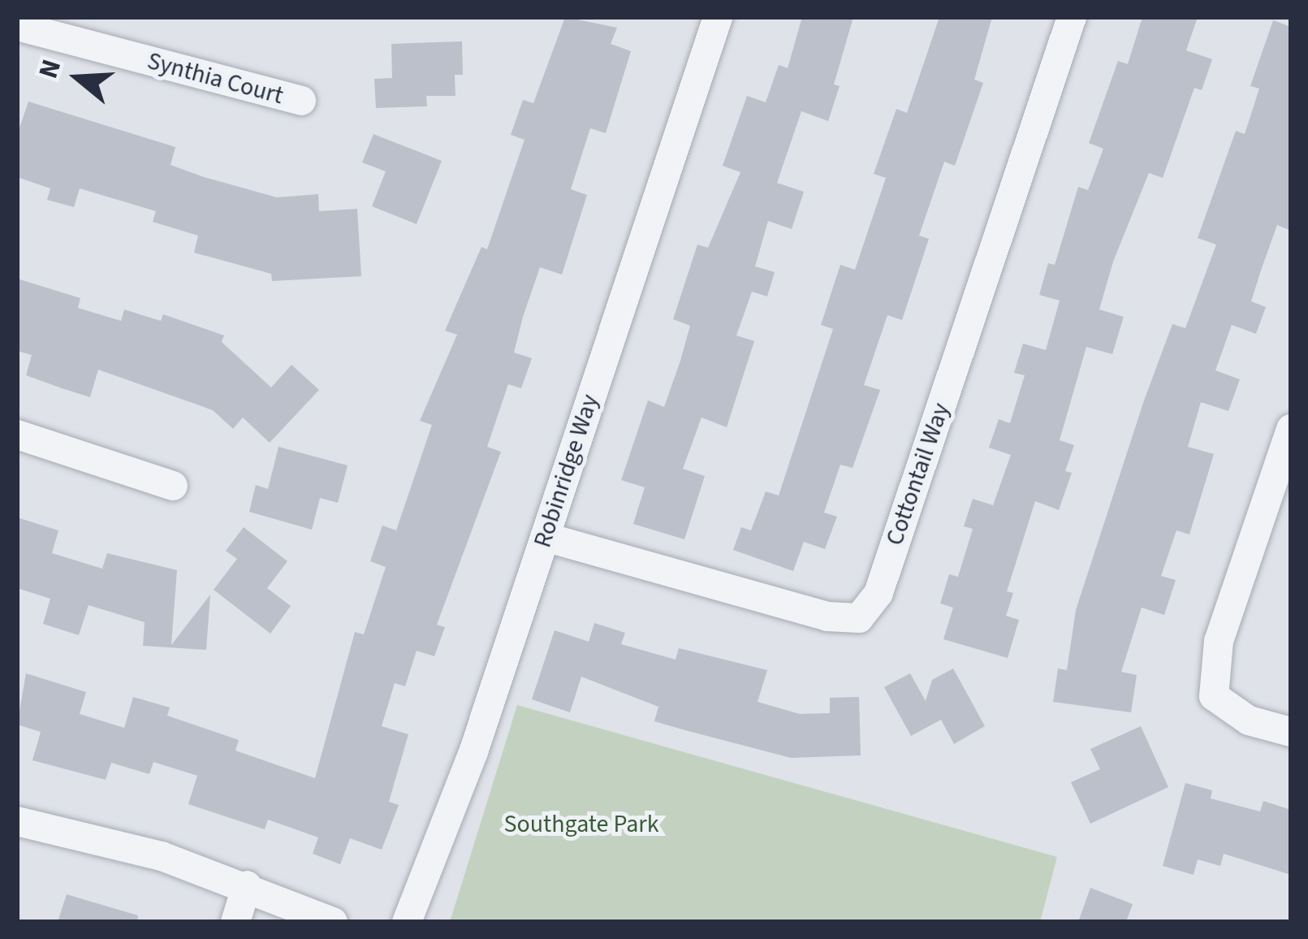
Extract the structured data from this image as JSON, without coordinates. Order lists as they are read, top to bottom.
{
  "streets": {
    "street": ["Synthia Court", "Robinridge Way", "Cottontail Way"]
  },
  "crossings": [
    ["Robinridge Way", "Cottontail Way"]
  ],
  "parks": ["Southgate Park"],
  "north": "left"
}
